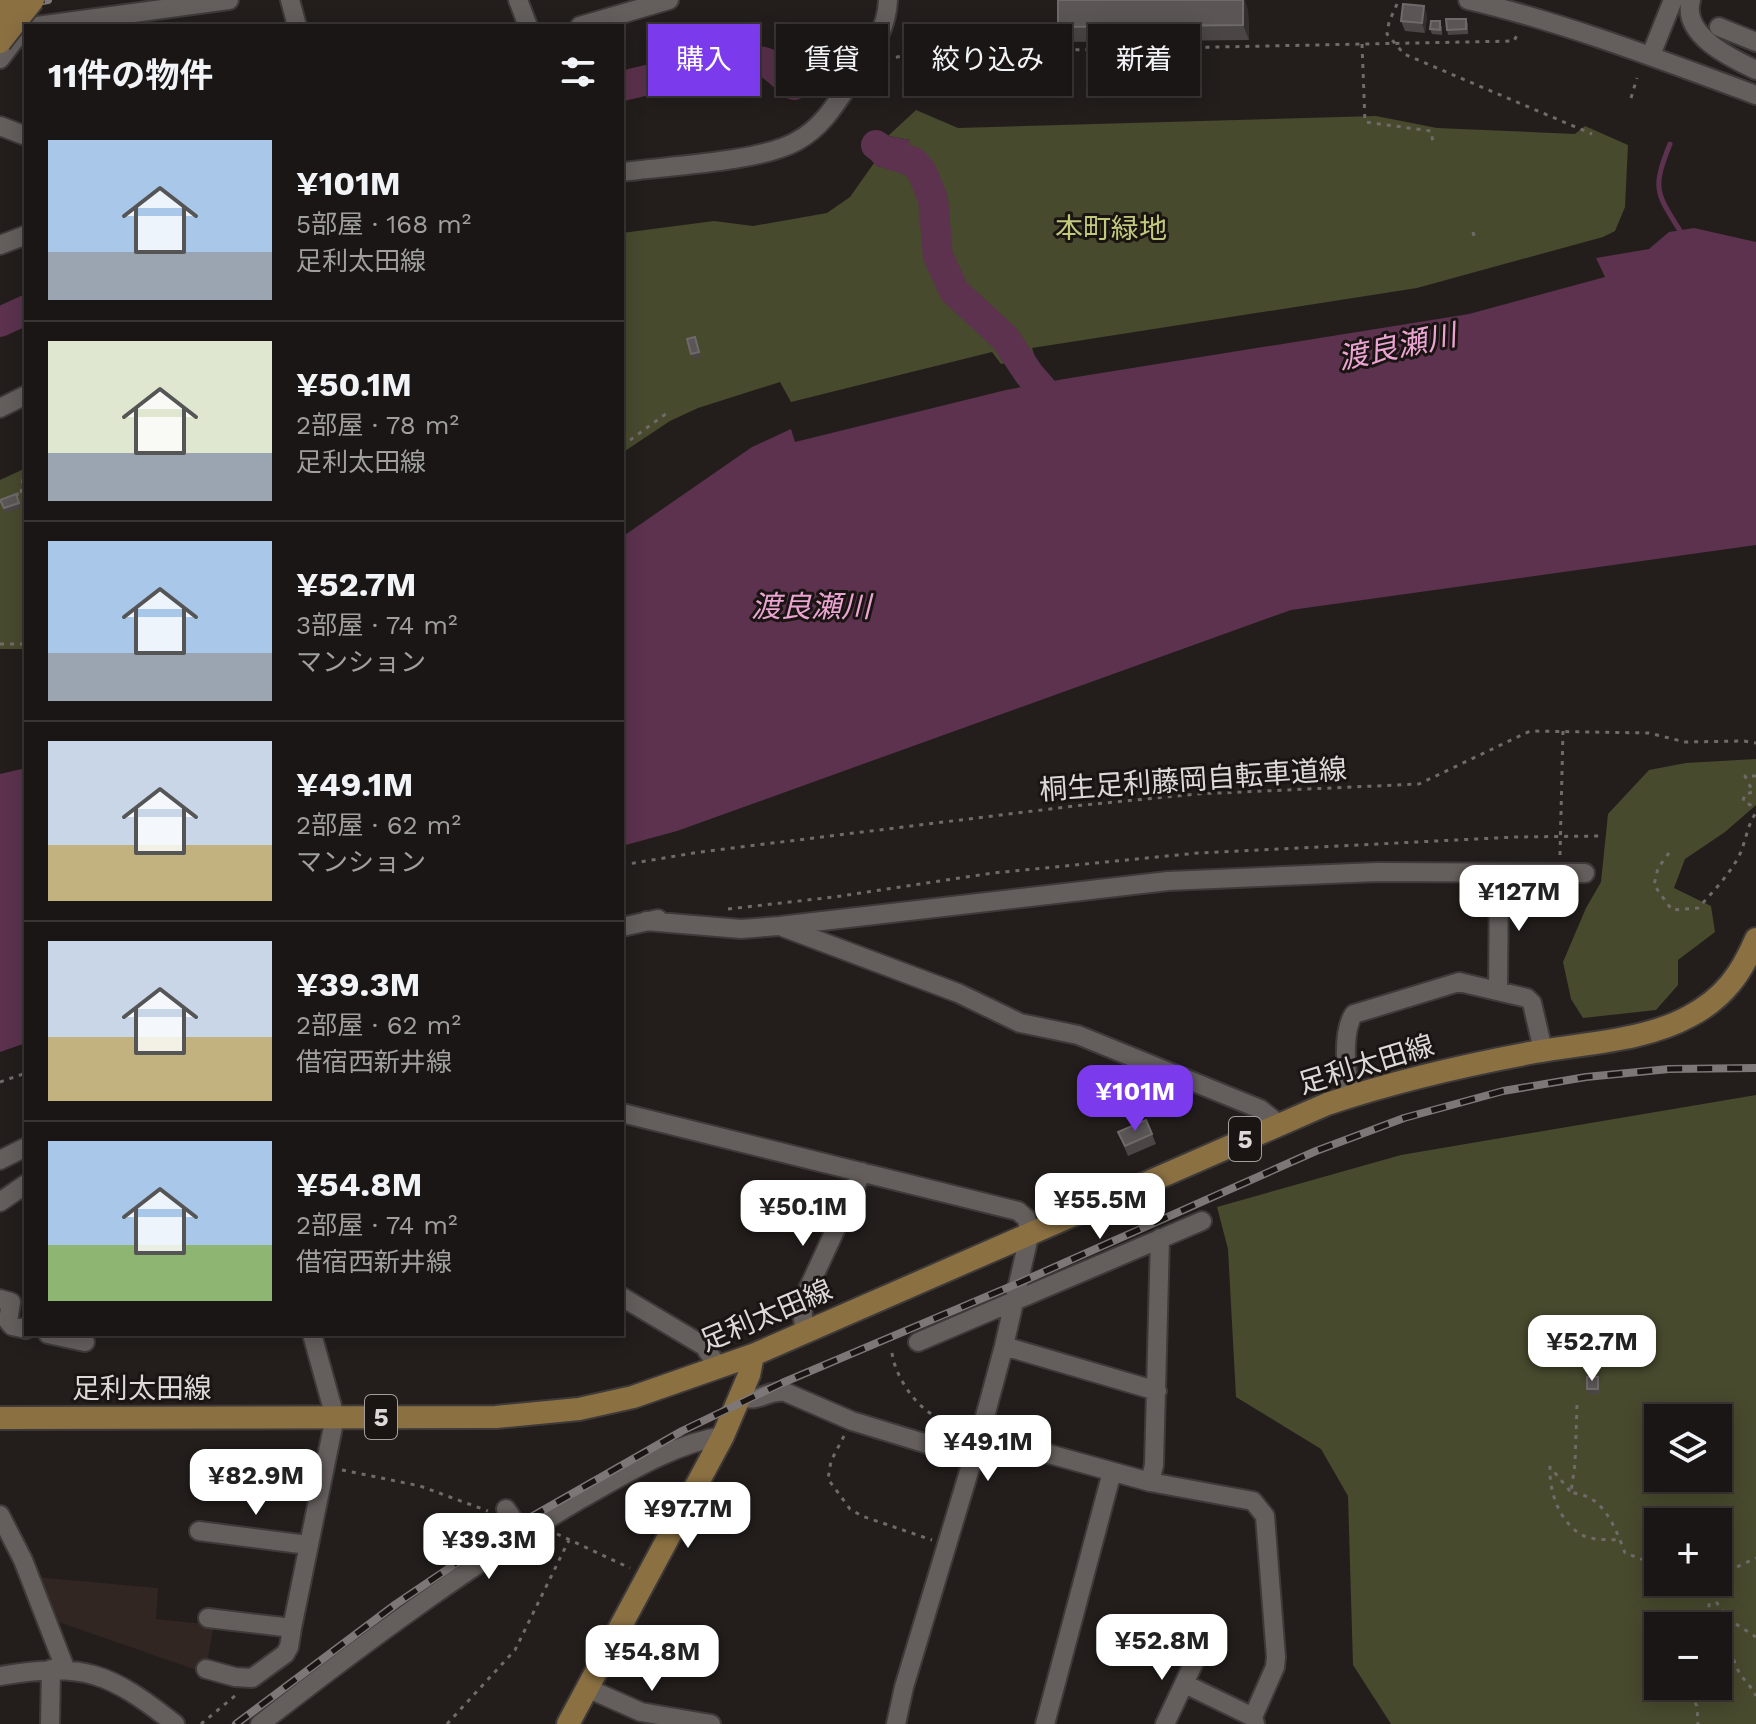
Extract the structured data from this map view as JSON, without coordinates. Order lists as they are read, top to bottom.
{
  "streets": {
    "main road": ["足利太田線", "5"],
    "path": ["桐生足利藤岡自転車道線"]
  },
  "water": ["渡良瀬川"],
  "parks": ["本町緑地"],
  "page": {
    "chip": [
      "購入",
      "賃貸",
      "絞り込み",
      "新着"
    ],
    "heading": "11件の物件",
    "list": [
      {
        "name": "¥101M",
        "note": "5部屋 · 168 m² · 足利太田線"
      },
      {
        "name": "¥50.1M",
        "note": "2部屋 · 78 m² · 足利太田線"
      },
      {
        "name": "¥52.7M",
        "note": "3部屋 · 74 m² · マンション"
      },
      {
        "name": "¥49.1M",
        "note": "2部屋 · 62 m² · マンション"
      },
      {
        "name": "¥39.3M",
        "note": "2部屋 · 62 m² · 借宿西新井線"
      },
      {
        "name": "¥54.8M",
        "note": "2部屋 · 74 m² · 借宿西新井線"
      }
    ],
    "price": [
      "¥127M",
      "¥101M",
      "¥55.5M",
      "¥50.1M",
      "¥52.7M",
      "¥49.1M",
      "¥82.9M",
      "¥97.7M",
      "¥39.3M",
      "¥52.8M",
      "¥54.8M"
    ],
    "map_buttons": ["+", "−"]
  }
}
